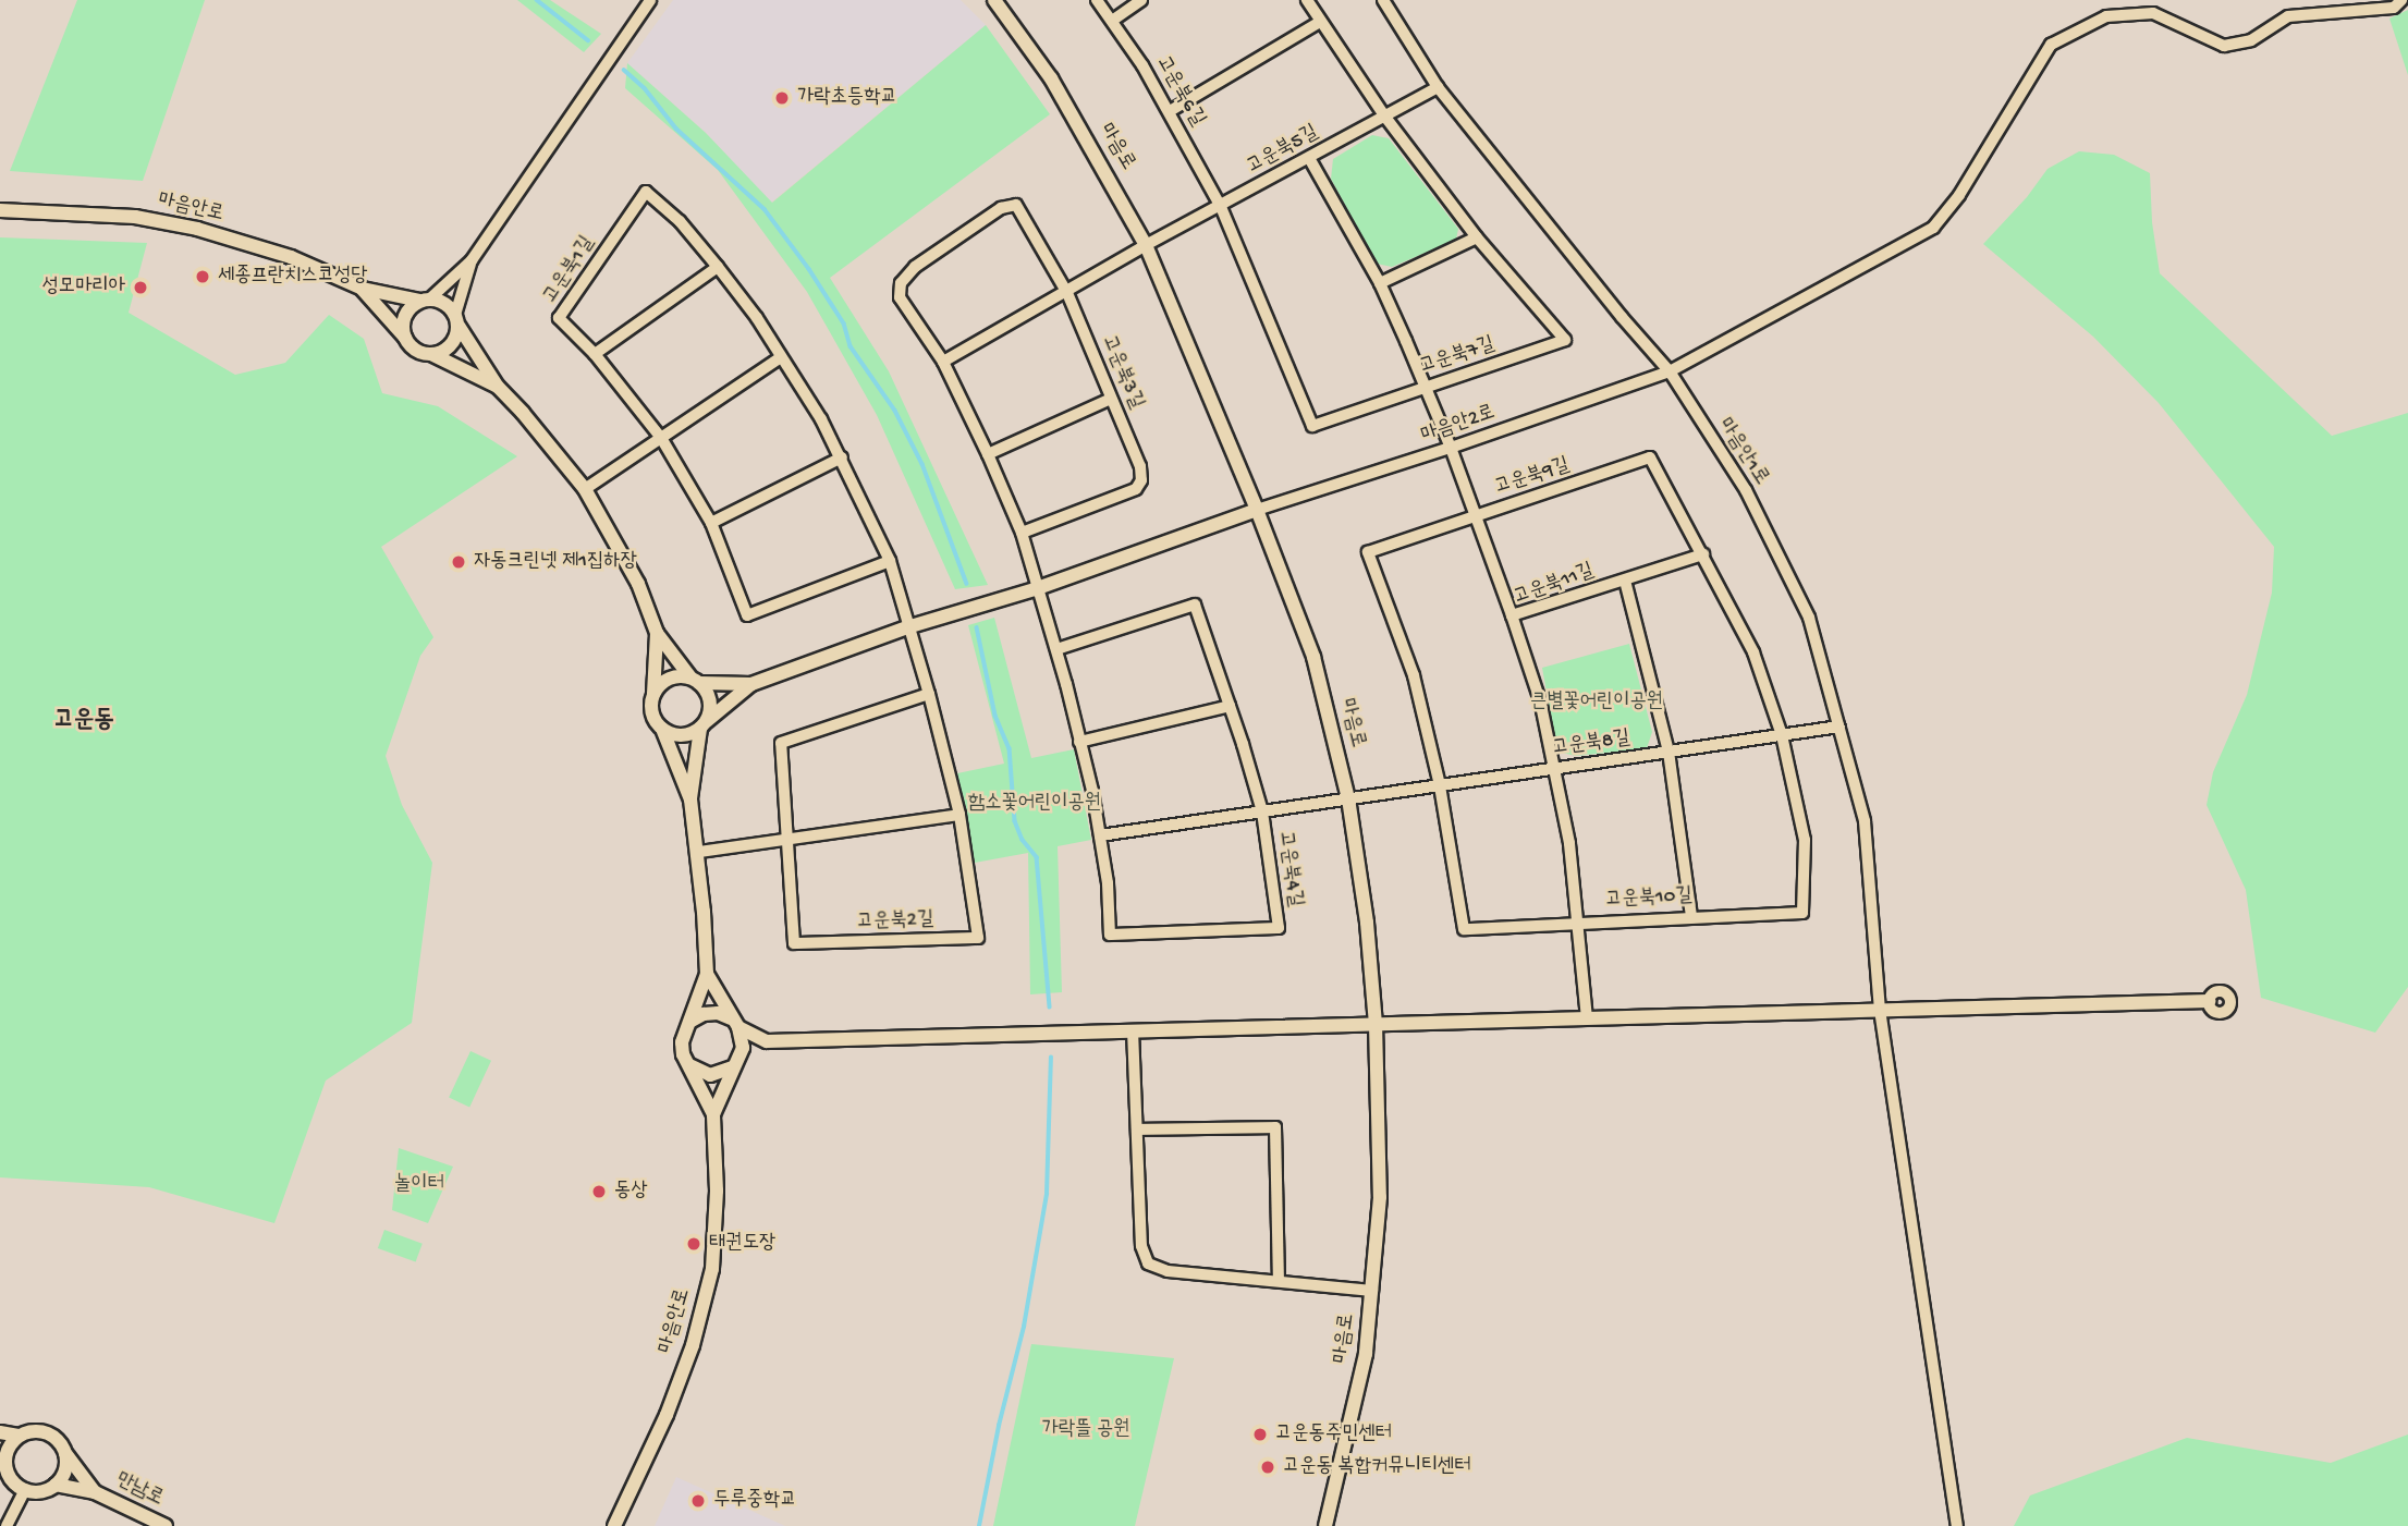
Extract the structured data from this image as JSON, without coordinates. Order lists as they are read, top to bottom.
{
  "streets": {
    "street": [
      "고운북6길",
      "마음로",
      "고운북5길",
      "마음안로",
      "고운북1길",
      "고운북7길",
      "고운북3길",
      "마음안2로",
      "마음안1로",
      "고운북9길",
      "고운북11길",
      "고운북8길",
      "고운북4길",
      "고운북10길",
      "고운북2길",
      "만남로"
    ]
  },
  "crossings": [
    ["고운북6길", "고운북5길"],
    ["고운북6길", "고운북7길"],
    ["마음로", "고운북5길"],
    ["마음로", "마음안2로"],
    ["마음로", "고운북8길"],
    ["고운북5길", "고운북7길"],
    ["고운북5길", "고운북3길"],
    ["고운북5길", "마음안1로"],
    ["고운북1길", "고운북2길"],
    ["고운북3길", "고운북4길"],
    ["마음안2로", "마음안1로"],
    ["마음안1로", "고운북8길"],
    ["고운북9길", "고운북8길"],
    ["고운북9길", "고운북10길"],
    ["고운북11길", "고운북8길"],
    ["고운북11길", "고운북10길"],
    ["고운북8길", "고운북4길"],
    ["고운북8길", "고운북10길"]
  ],
  "districts": ["고운동"],
  "parks": [
    "큰별꽃어린이공원",
    "함소꽃어린이공원",
    "놀이터",
    "가락뜰 공원"
  ],
  "places": [
    "가락초등학교",
    "세종프란치스코성당",
    "성모마리아",
    "자동크린넷 제1집하장",
    "동상",
    "태권도장",
    "고운동주민센터",
    "고운동 복합커뮤니티센터",
    "두루중학교"
  ]
}
